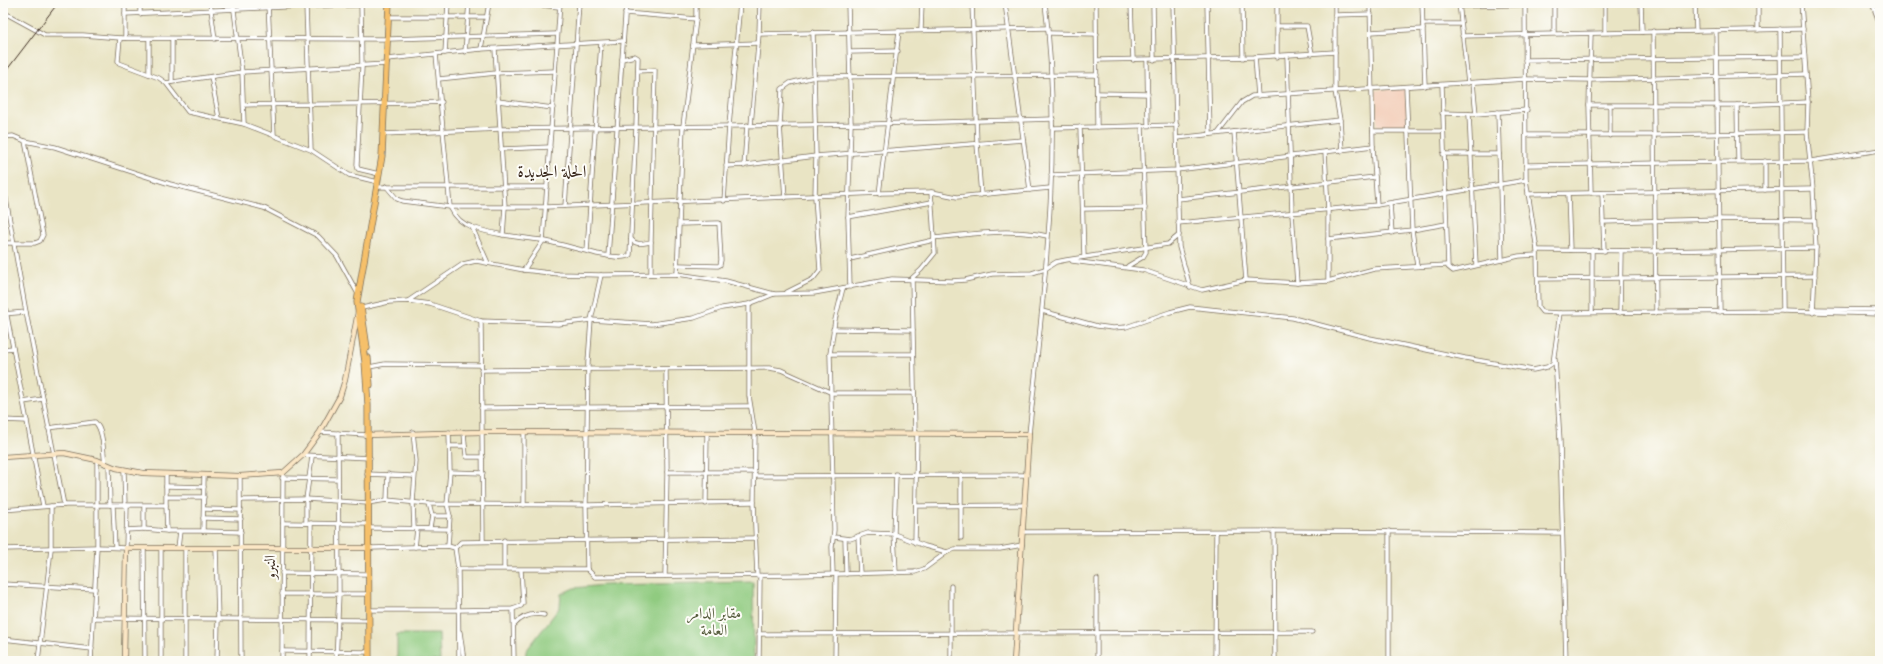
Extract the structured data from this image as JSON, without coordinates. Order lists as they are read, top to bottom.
{
  "streets": {
    "street": ["النبرو"]
  },
  "districts": ["الحلة الجديدة"],
  "parks": ["مقابر الدامر العامة"]
}
